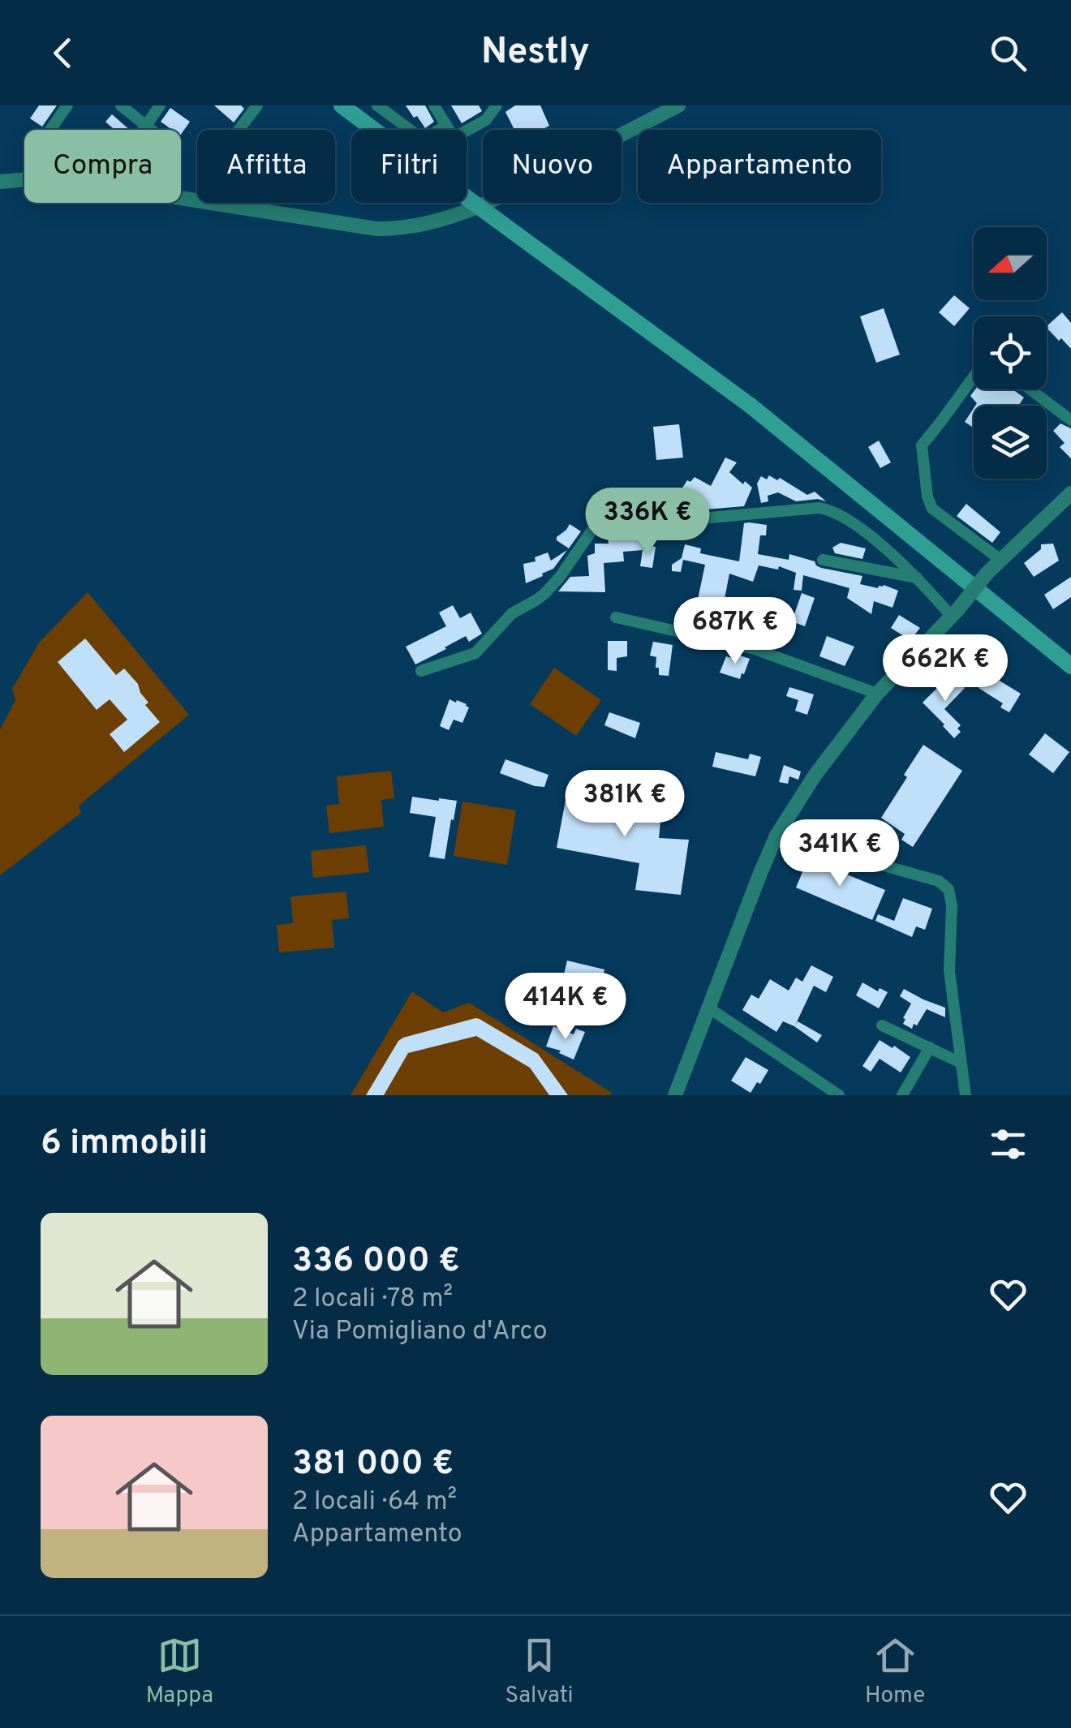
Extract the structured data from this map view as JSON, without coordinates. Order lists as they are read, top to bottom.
{
  "north": "left",
  "page": {
    "header": "Nestly",
    "chip": [
      "Compra",
      "Affitta",
      "Filtri",
      "Nuovo",
      "Appartamento"
    ],
    "price": [
      "336K €",
      "687K €",
      "662K €",
      "381K €",
      "341K €",
      "414K €"
    ],
    "heading": "6 immobili",
    "list": [
      {
        "name": "336 000 €",
        "note": "2 locali · 78 m² · Via Pomigliano d'Arco"
      },
      {
        "name": "381 000 €",
        "note": "2 locali · 64 m² · Appartamento"
      }
    ],
    "tabs": ["Mappa", "Salvati", "Home"]
  }
}
